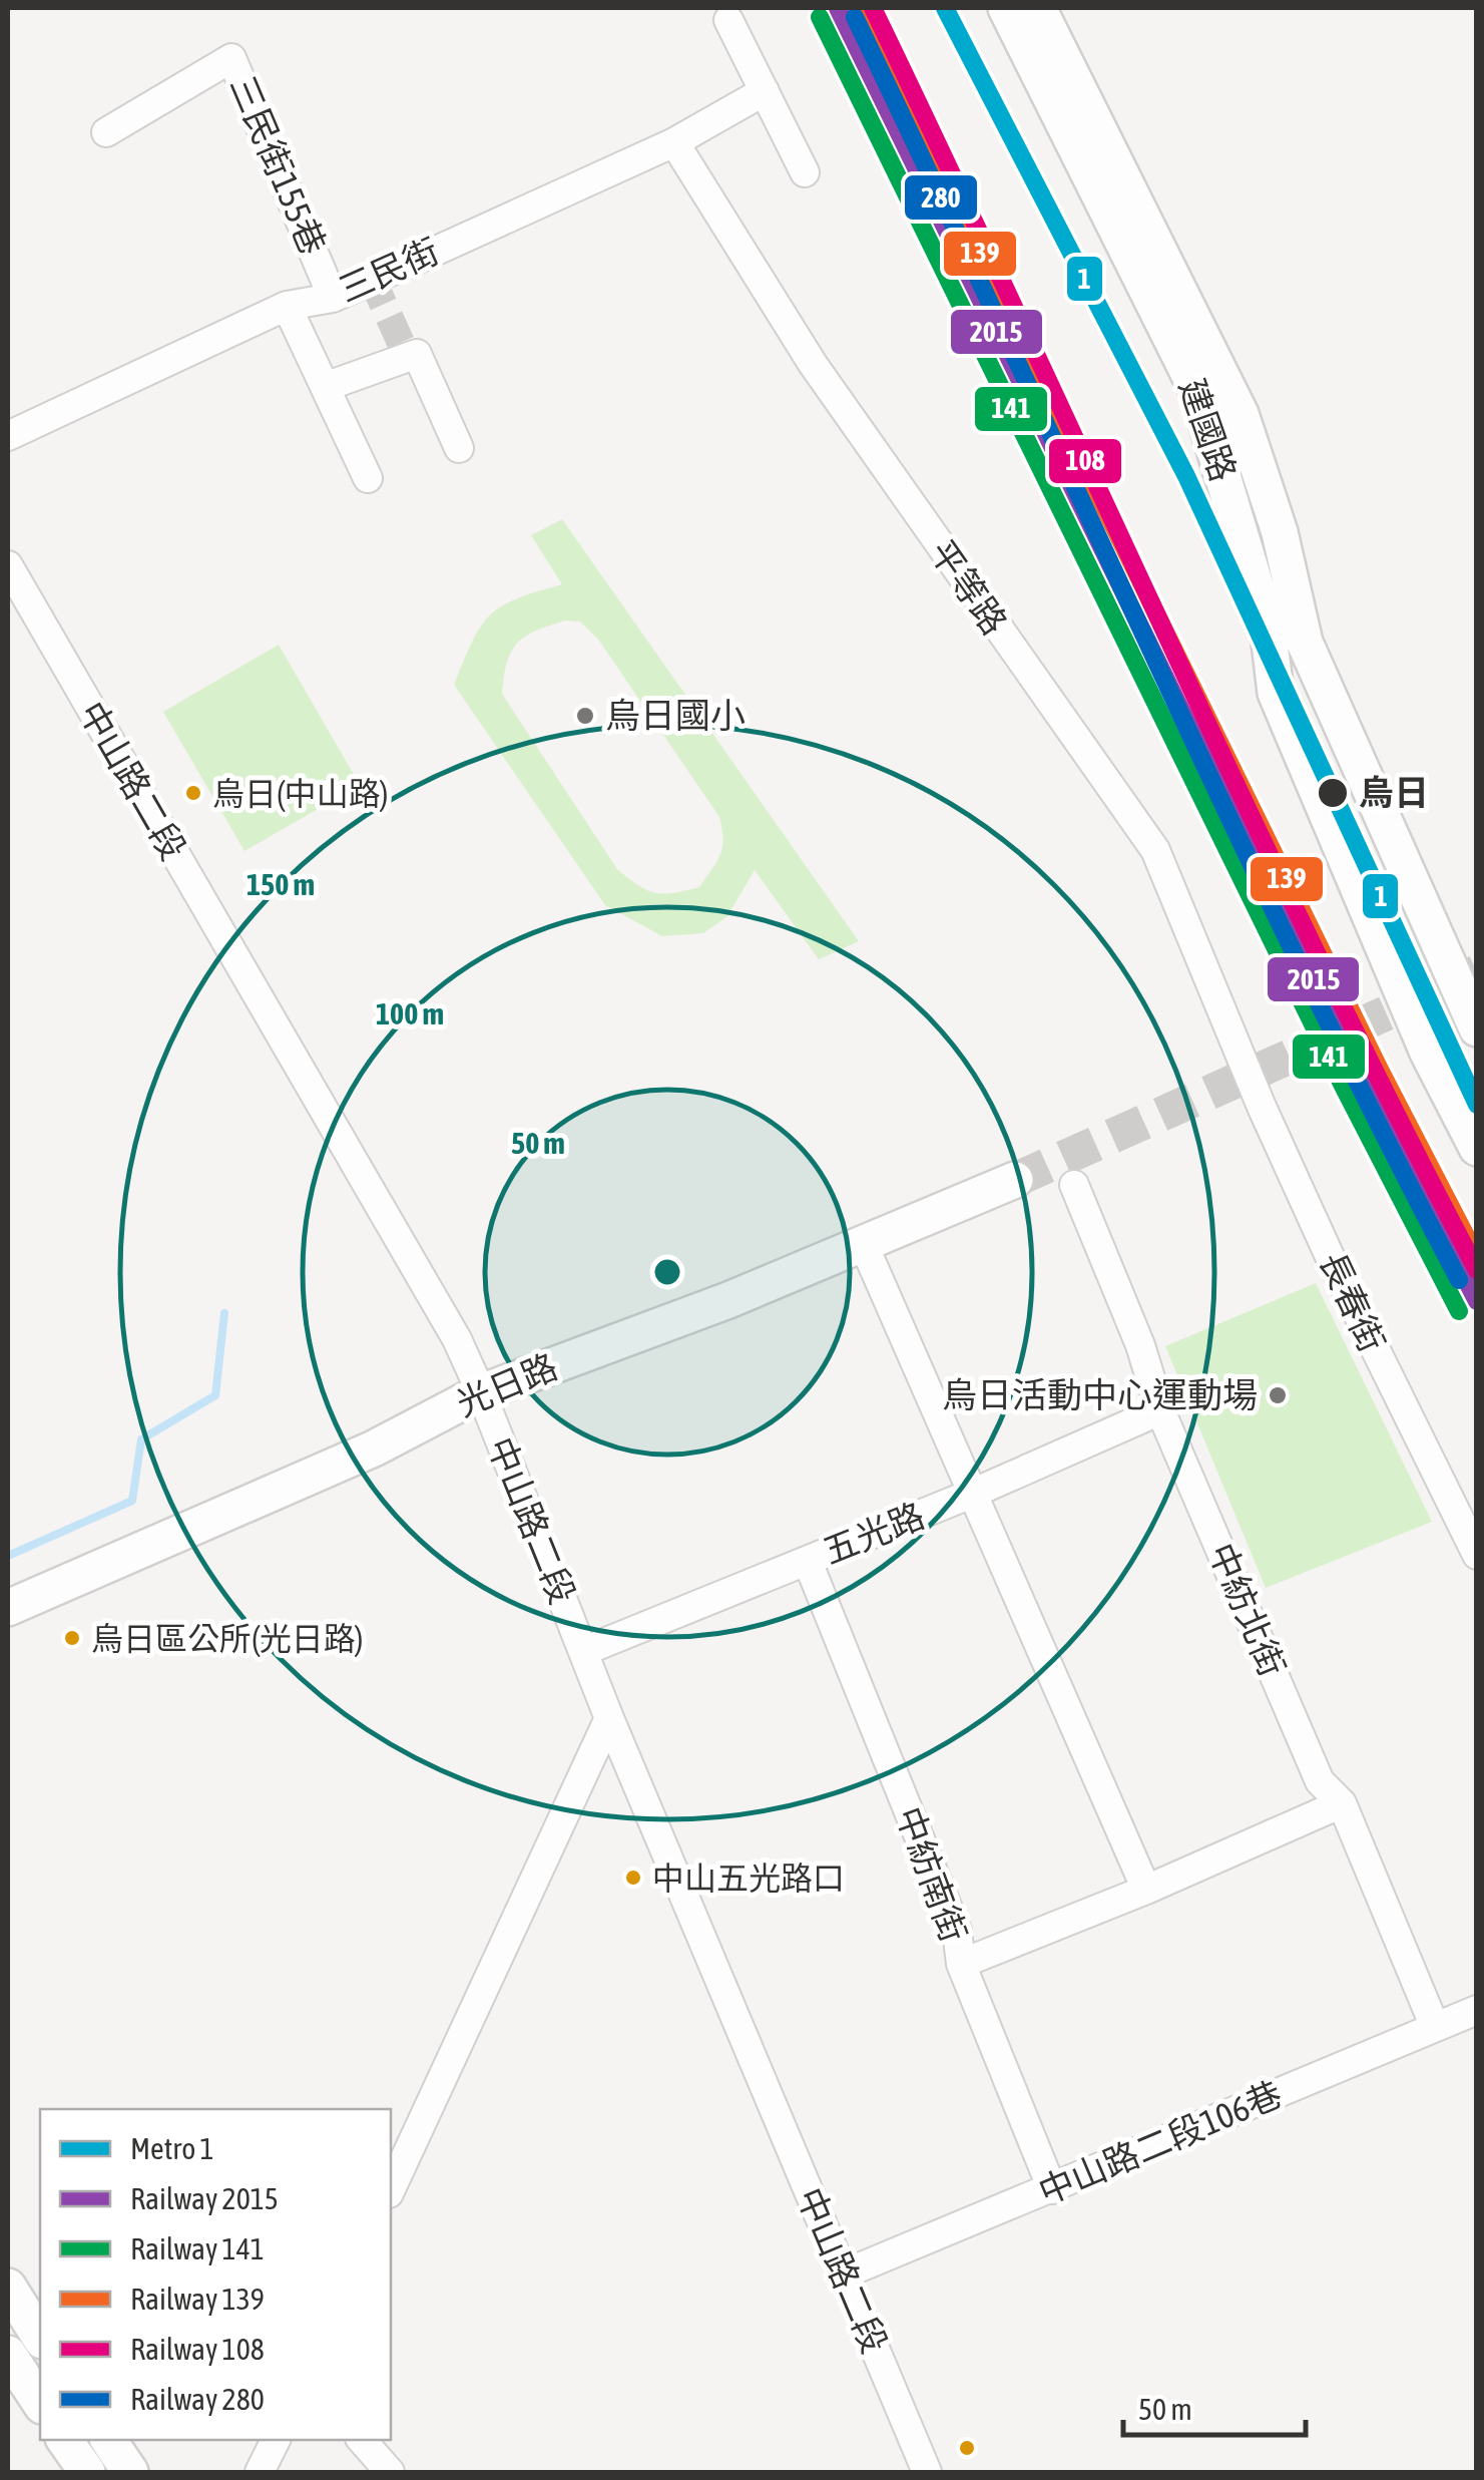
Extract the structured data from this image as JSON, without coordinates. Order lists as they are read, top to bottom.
{
  "streets": {
    "main road": ["建國路", "光日路"],
    "street": [
      "三民街155巷",
      "三民街",
      "平等路",
      "中山路二段",
      "長春街",
      "五光路",
      "中紡北街",
      "中紡南街",
      "中山路二段106巷"
    ]
  },
  "crossings": [
    ["三民街155巷", "三民街"],
    ["三民街", "平等路"],
    ["平等路", "長春街"],
    ["中山路二段", "光日路"],
    ["中山路二段", "五光路"],
    ["中山路二段", "中山路二段106巷"],
    ["五光路", "中紡北街"],
    ["五光路", "中紡南街"],
    ["中紡北街", "中山路二段106巷"],
    ["中紡南街", "中山路二段106巷"]
  ],
  "places": [
    "烏日國小",
    "烏日(中山路)",
    "烏日",
    "烏日活動中心運動場",
    "烏日區公所(光日路)",
    "中山五光路口"
  ],
  "lines": [
    "metro line 1",
    "rail line 2015",
    "rail line 139",
    "rail line 108",
    "rail line 141",
    "rail line 280"
  ],
  "legend": [
    "Metro 1",
    "Railway 2015",
    "Railway 141",
    "Railway 139",
    "Railway 108",
    "Railway 280"
  ],
  "scale_bar": "50 m",
  "rings": ["150 m", "100 m", "50 m"]
}
